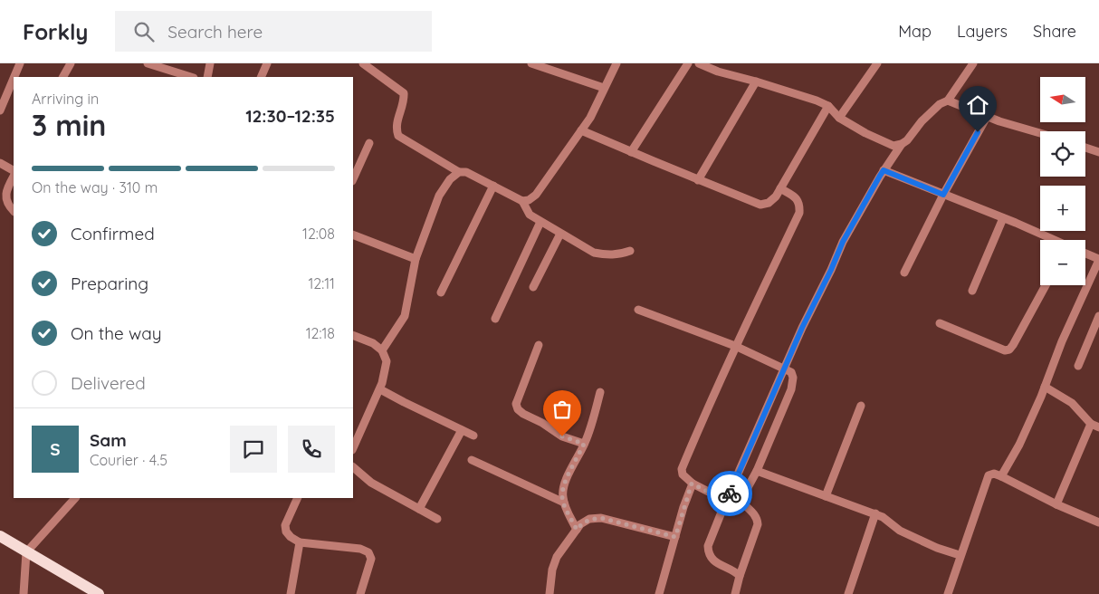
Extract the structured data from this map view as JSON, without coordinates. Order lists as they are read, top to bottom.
{
  "north": "left",
  "page": {
    "header": "Forkly",
    "search": "Search here",
    "nav": ["Map", "Layers", "Share"],
    "map_buttons": ["+", "−"],
    "heading": ["3 min", "Arriving in", "12:30–12:35"],
    "panel": ["Sam", "Courier · 4.5"],
    "bar": "On the way · 310 m",
    "list": [
      ["Confirmed", "12:08"],
      ["Preparing", "12:11"],
      ["On the way", "12:18"],
      "Delivered"
    ],
    "round": "S"
  }
}
